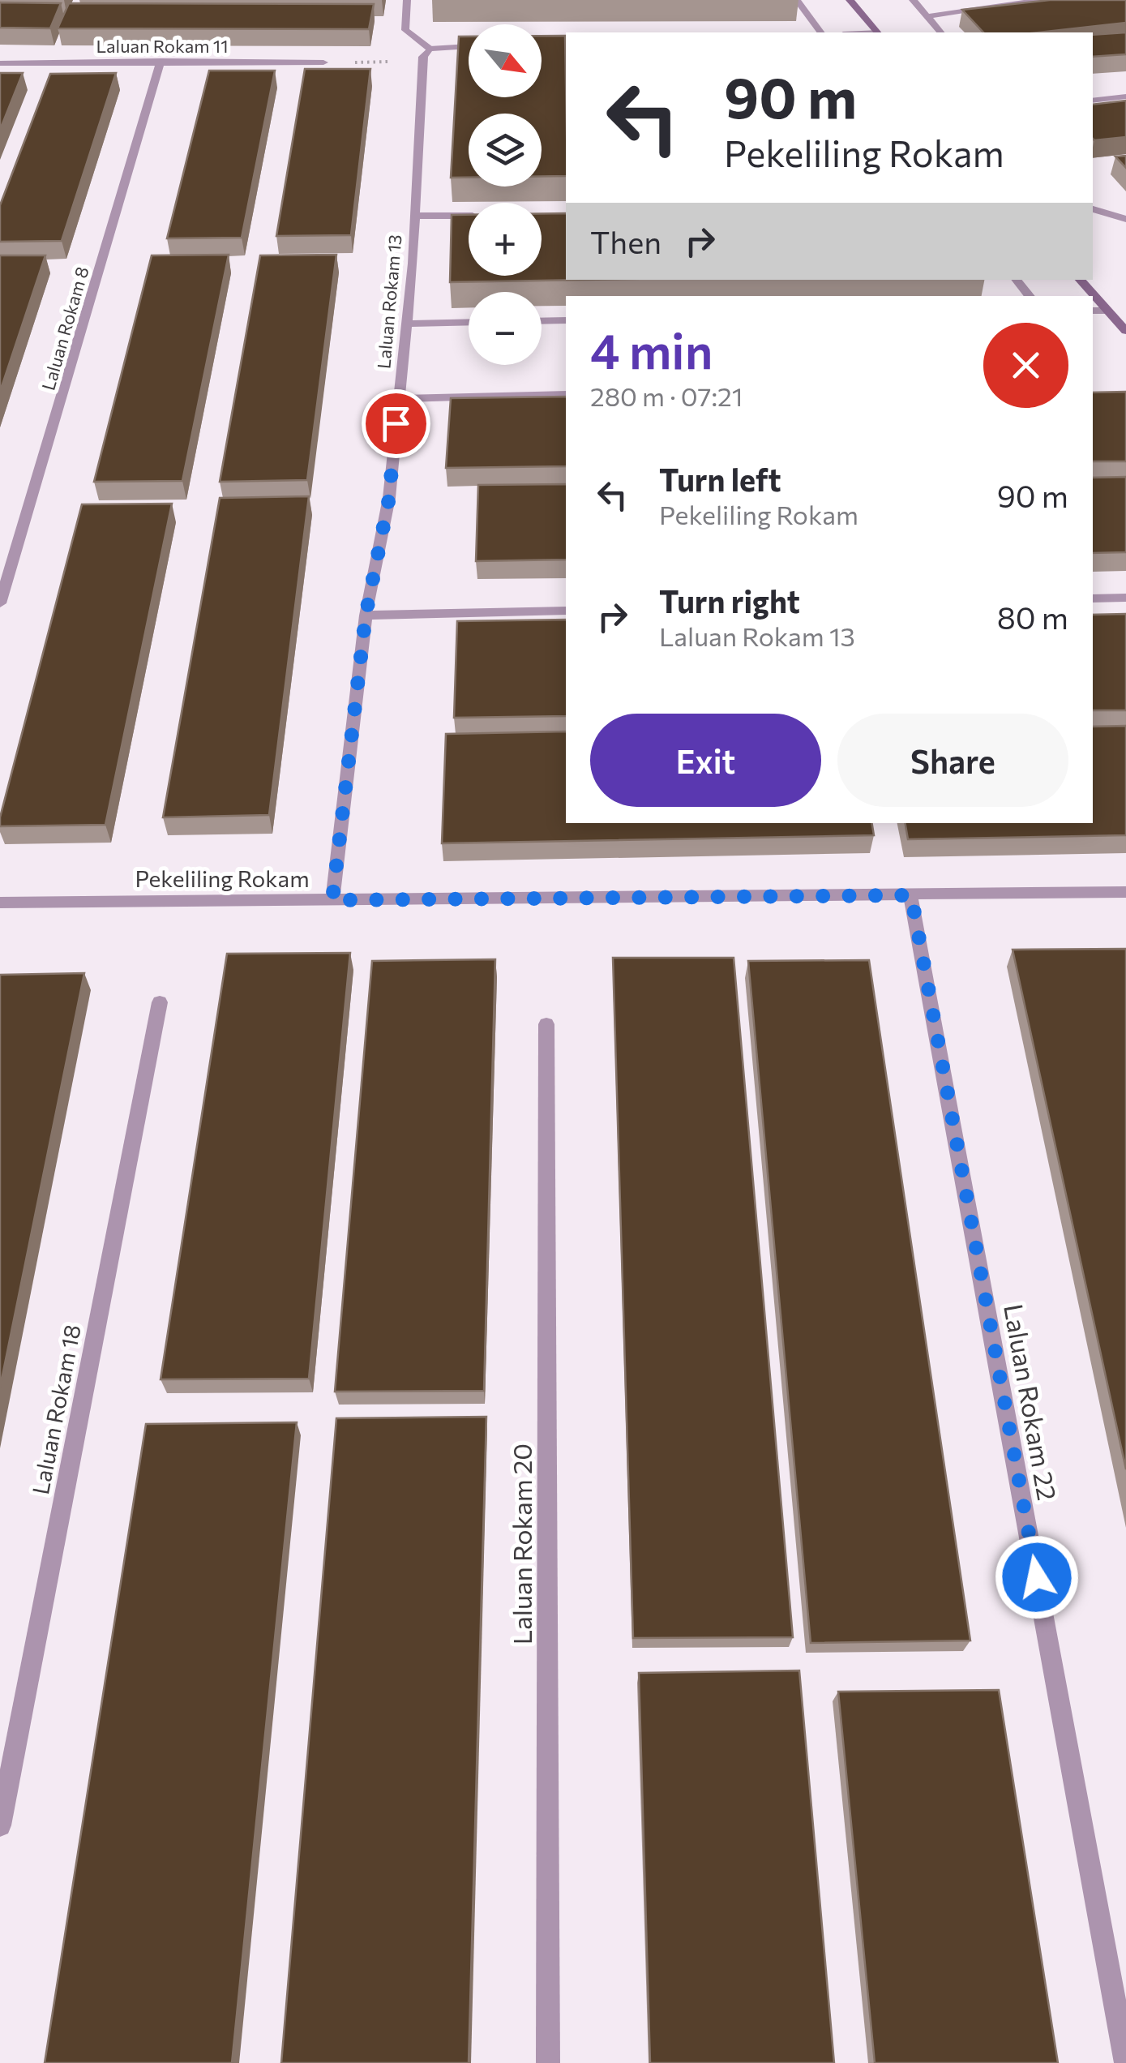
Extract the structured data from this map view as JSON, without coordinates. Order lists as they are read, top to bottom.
{
  "streets": {
    "street": [
      "Laluan Rokam 11",
      "Laluan Rokam 13",
      "Laluan Rokam 8",
      "Pekeliling Rokam",
      "Laluan Rokam 22",
      "Laluan Rokam 18",
      "Laluan Rokam 20"
    ]
  },
  "crossings": [
    ["Laluan Rokam 11", "Laluan Rokam 8"],
    ["Laluan Rokam 13", "Pekeliling Rokam"],
    ["Pekeliling Rokam", "Laluan Rokam 22"]
  ],
  "north": "bottom right",
  "page": {
    "map_buttons": ["+", "−"],
    "turn": ["90 m", "Pekeliling Rokam"],
    "then": "Then",
    "heading": ["4 min", "280 m · 07:21"],
    "list": [
      {
        "name": "Turn left",
        "note": "Pekeliling Rokam",
        "value": "90 m"
      },
      {
        "name": "Turn right",
        "note": "Laluan Rokam 13",
        "value": "80 m"
      }
    ],
    "buttons": ["Exit", "Share"]
  }
}
